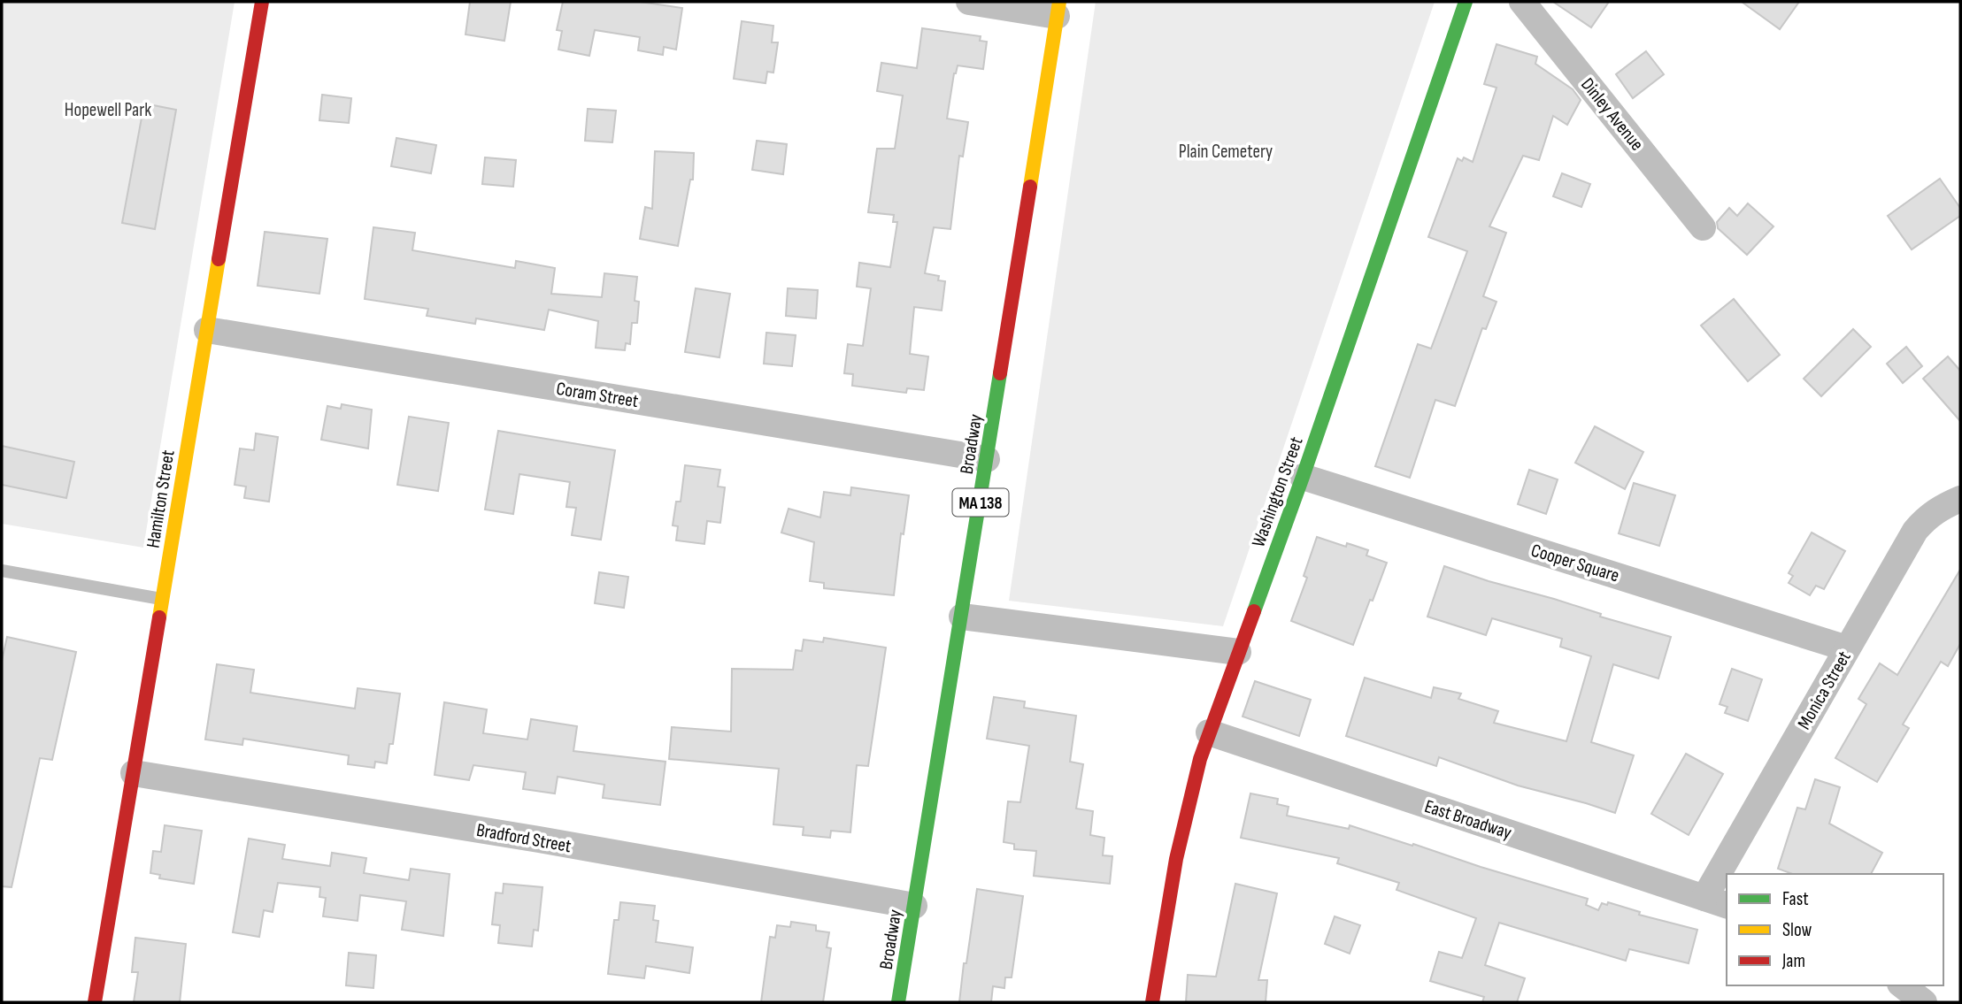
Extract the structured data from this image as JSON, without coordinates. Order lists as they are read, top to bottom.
{
  "streets": {
    "street": [
      "Dinley Avenue",
      "Coram Street",
      "Broadway",
      "Washington Street",
      "Hamilton Street",
      "MA 138",
      "Cooper Square",
      "Monica Street",
      "East Broadway",
      "Bradford Street"
    ]
  },
  "crossings": [
    ["Coram Street", "Broadway"],
    ["Coram Street", "Hamilton Street"],
    ["Broadway", "Bradford Street"],
    ["Washington Street", "Cooper Square"],
    ["Washington Street", "East Broadway"],
    ["Hamilton Street", "Bradford Street"],
    ["Cooper Square", "Monica Street"],
    ["Monica Street", "East Broadway"]
  ],
  "parks": ["Hopewell Park", "Plain Cemetery"],
  "legend": ["Fast", "Slow", "Jam"]
}
